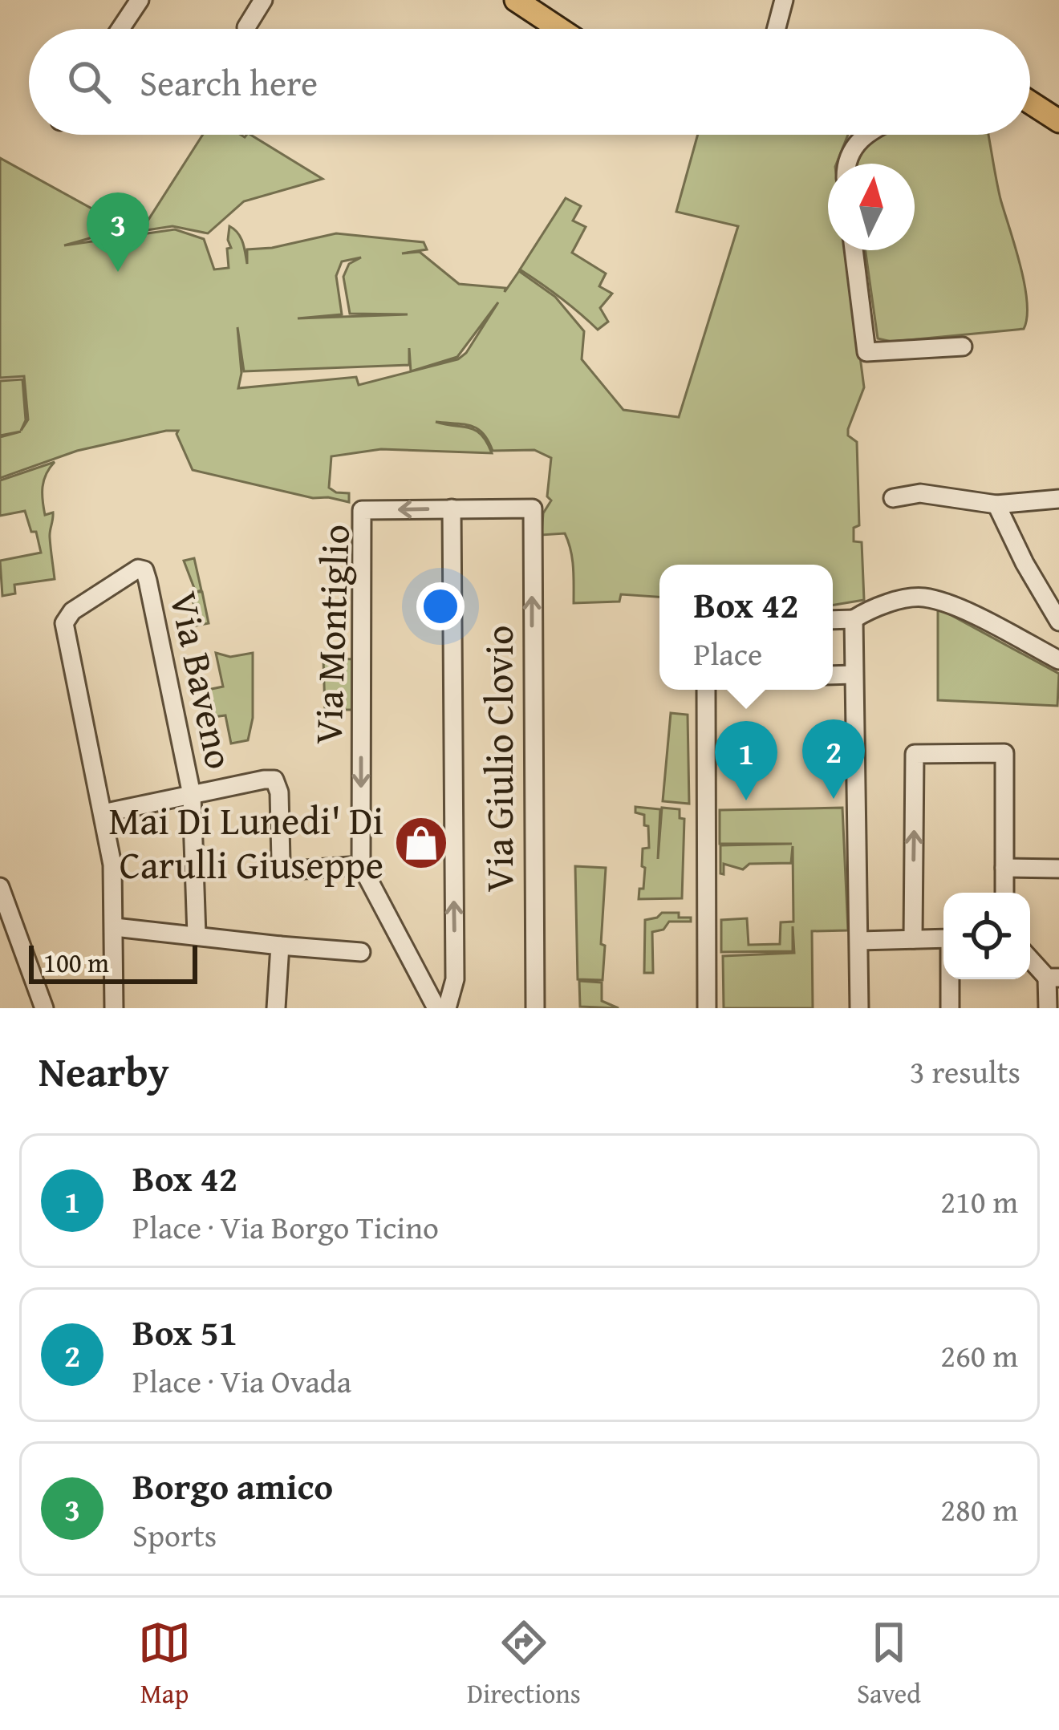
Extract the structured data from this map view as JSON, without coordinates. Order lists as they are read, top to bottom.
{
  "streets": {
    "street": ["Via Montiglio", "Via Baveno", "Via Giulio Clovio"]
  },
  "crossings": [
    ["Via Montiglio", "Via Baveno"],
    ["Via Montiglio", "Via Giulio Clovio"]
  ],
  "places": {
    "shop": ["Mai Di Lunedi' Di Carulli Giuseppe"]
  },
  "scale_bar": "100 m",
  "north": "top",
  "page": {
    "search": "Search here",
    "pins": ["3", "2", "1"],
    "popup": ["Box 42", "Place"],
    "scale": "100 m",
    "heading": ["Nearby", "3 results"],
    "list": [
      {
        "mark": "1",
        "name": "Box 42",
        "note": "Place · Via Borgo Ticino",
        "value": "210 m"
      },
      {
        "mark": "2",
        "name": "Box 51",
        "note": "Place · Via Ovada",
        "value": "260 m"
      },
      {
        "mark": "3",
        "name": "Borgo amico",
        "note": "Sports",
        "value": "280 m"
      }
    ],
    "nav": ["Map", "Directions", "Saved"]
  }
}
